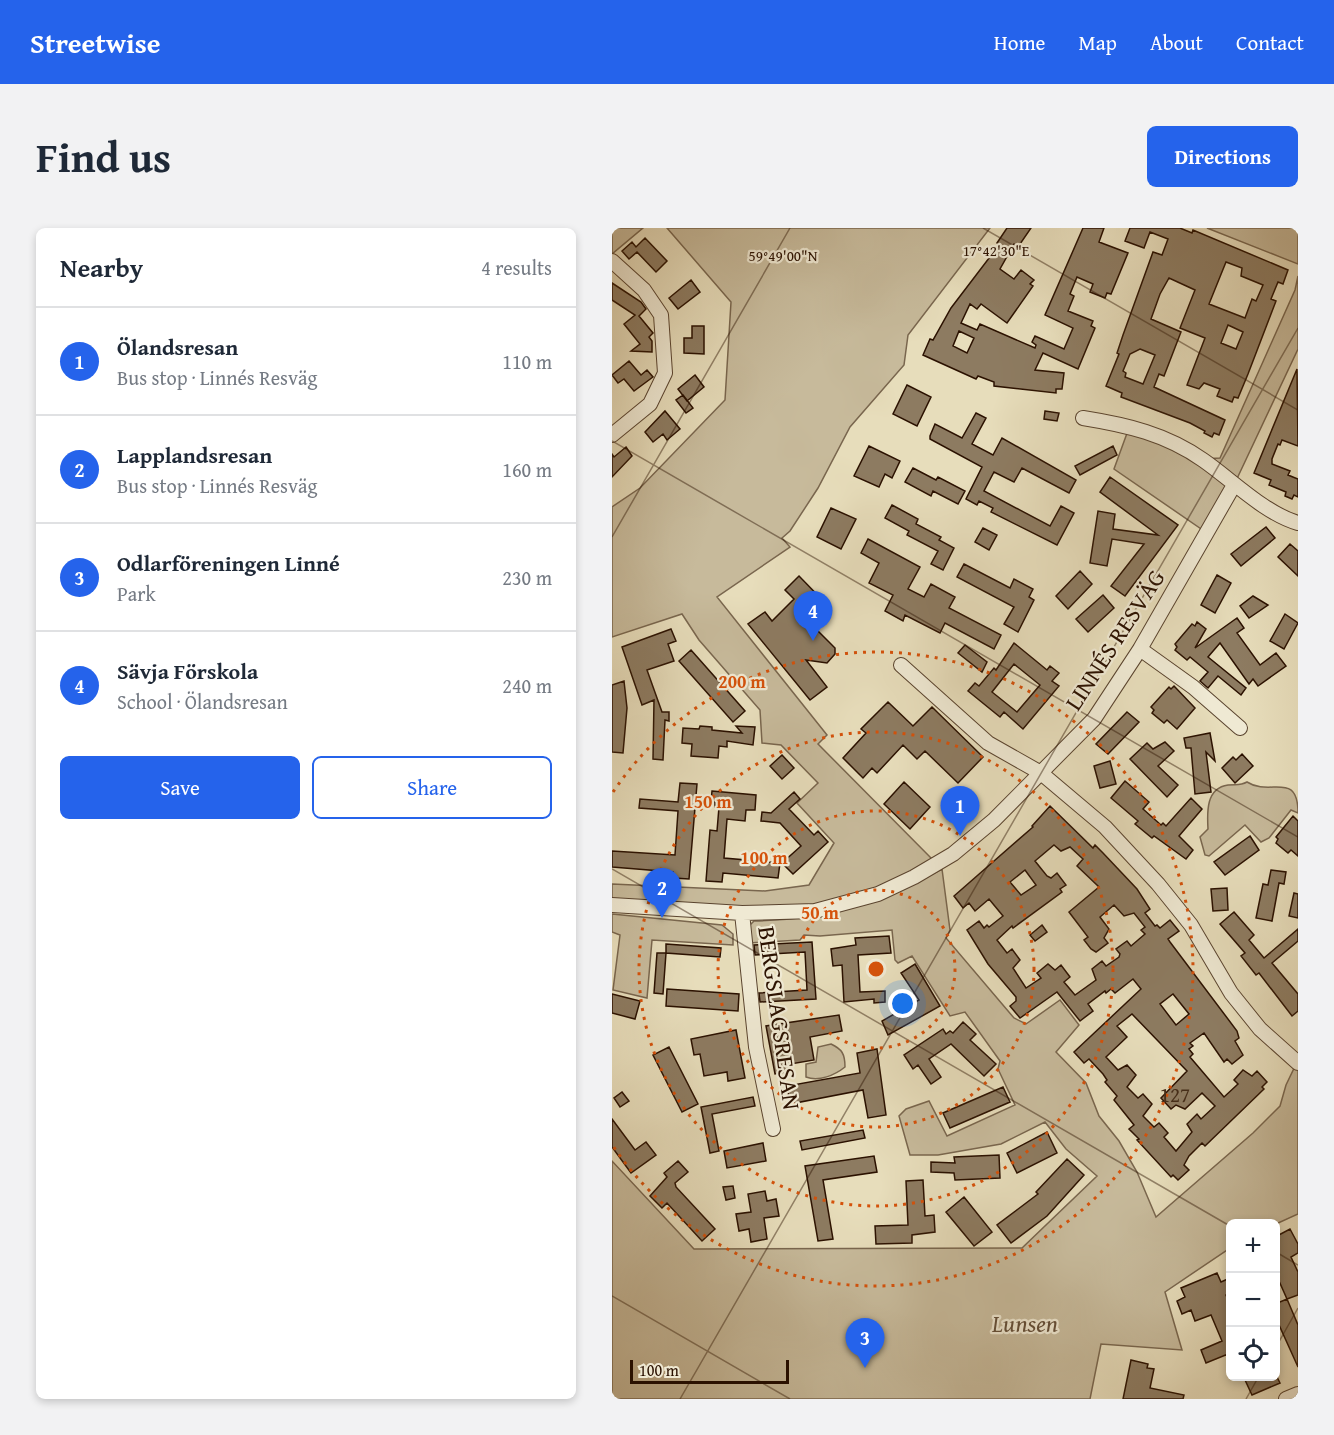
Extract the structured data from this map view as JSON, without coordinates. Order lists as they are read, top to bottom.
{
  "streets": {
    "street": ["LINNÉS RESVÄG", "BERGSLAGSRESAN"]
  },
  "crossings": [
    ["LINNÉS RESVÄG", "BERGSLAGSRESAN"]
  ],
  "parks": ["Lunsen"],
  "house_numbers": ["127"],
  "scale_bar": "100 m",
  "page": {
    "header": "Streetwise",
    "nav": [
      "Home",
      "Map",
      "About",
      "Contact"
    ],
    "title": "Find us",
    "buttons": [
      "Directions",
      ["Save", "Share"]
    ],
    "heading": ["Nearby", "4 results"],
    "list": [
      {
        "mark": "1",
        "name": "Ölandsresan",
        "note": "Bus stop · Linnés Resväg",
        "value": "110 m"
      },
      {
        "mark": "2",
        "name": "Lapplandsresan",
        "note": "Bus stop · Linnés Resväg",
        "value": "160 m"
      },
      {
        "mark": "3",
        "name": "Odlarföreningen Linné",
        "note": "Park",
        "value": "230 m"
      },
      {
        "mark": "4",
        "name": "Sävja Förskola",
        "note": "School · Ölandsresan",
        "value": "240 m"
      }
    ],
    "pins": [
      "4",
      "1",
      "2",
      "3"
    ],
    "map_buttons": ["+", "−"],
    "scale": "100 m"
  },
  "coordinates": ["17°42'30\"E", "59°49'00\"N"],
  "rings": [
    "200 m",
    "150 m",
    "100 m",
    "50 m"
  ]
}
